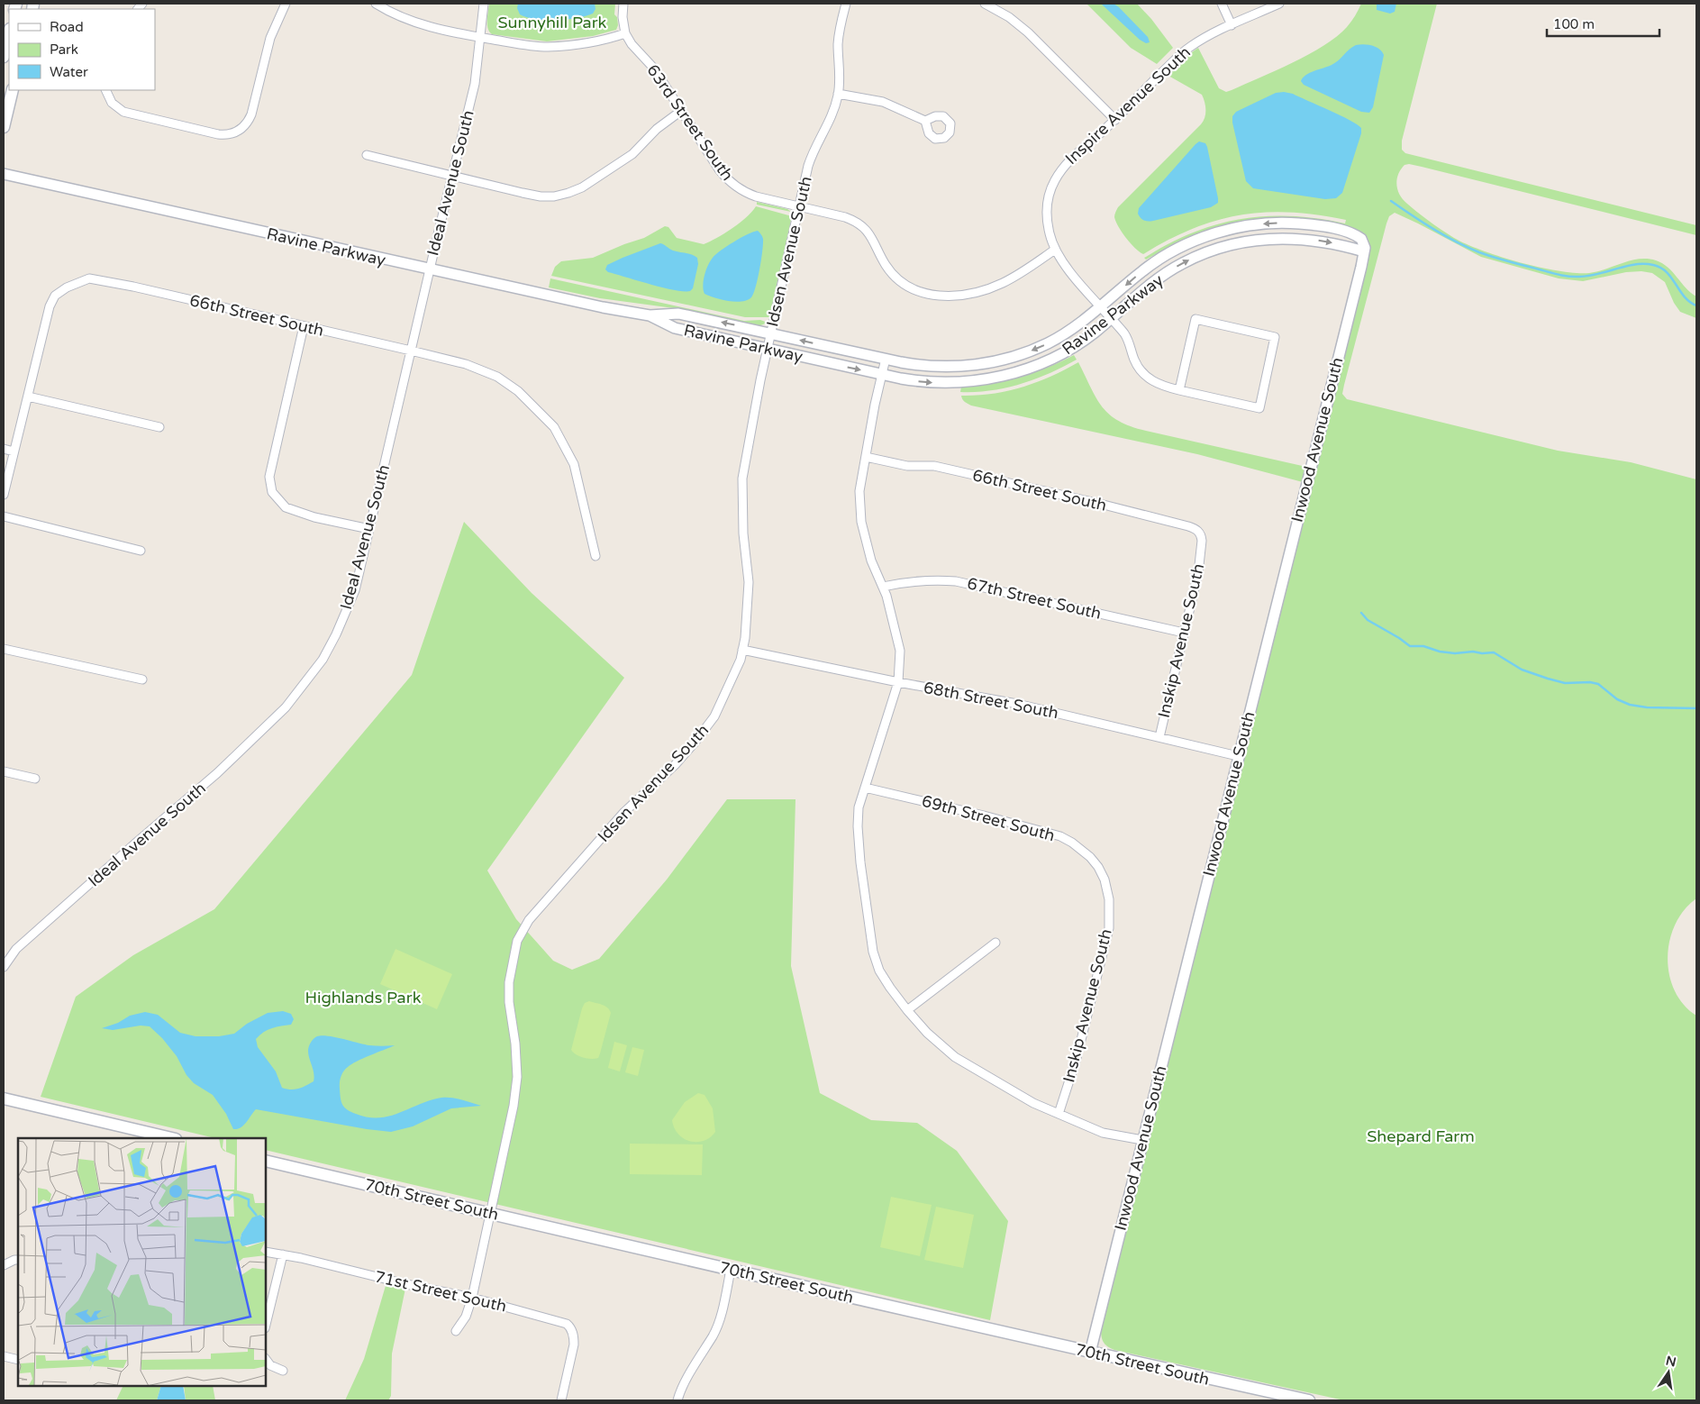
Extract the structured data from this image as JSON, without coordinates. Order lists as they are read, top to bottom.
{
  "streets": {
    "main road": ["70th Street South"],
    "street": [
      "Inspire Avenue South",
      "63rd Street South",
      "Ideal Avenue South",
      "Ravine Parkway",
      "Idsen Avenue South",
      "66th Street South",
      "Inwood Avenue South",
      "67th Street South",
      "Inskip Avenue South",
      "68th Street South",
      "69th Street South",
      "71st Street South"
    ]
  },
  "crossings": [
    ["Inspire Avenue South", "63rd Street South"],
    ["Inspire Avenue South", "Ravine Parkway"],
    ["63rd Street South", "Idsen Avenue South"],
    ["Ideal Avenue South", "Ravine Parkway"],
    ["Ideal Avenue South", "66th Street South"],
    ["Ravine Parkway", "Idsen Avenue South"],
    ["Ravine Parkway", "Inwood Avenue South"],
    ["Idsen Avenue South", "68th Street South"],
    ["Idsen Avenue South", "70th Street South"],
    ["Idsen Avenue South", "71st Street South"],
    ["66th Street South", "Inskip Avenue South"],
    ["Inwood Avenue South", "68th Street South"],
    ["Inwood Avenue South", "70th Street South"],
    ["67th Street South", "Inskip Avenue South"],
    ["Inskip Avenue South", "68th Street South"],
    ["Inskip Avenue South", "69th Street South"]
  ],
  "parks": ["Sunnyhill Park", "Highlands Park", "Shepard Farm"],
  "legend": ["Road", "Park", "Water"],
  "scale_bar": "100 m",
  "north": "top"
}
